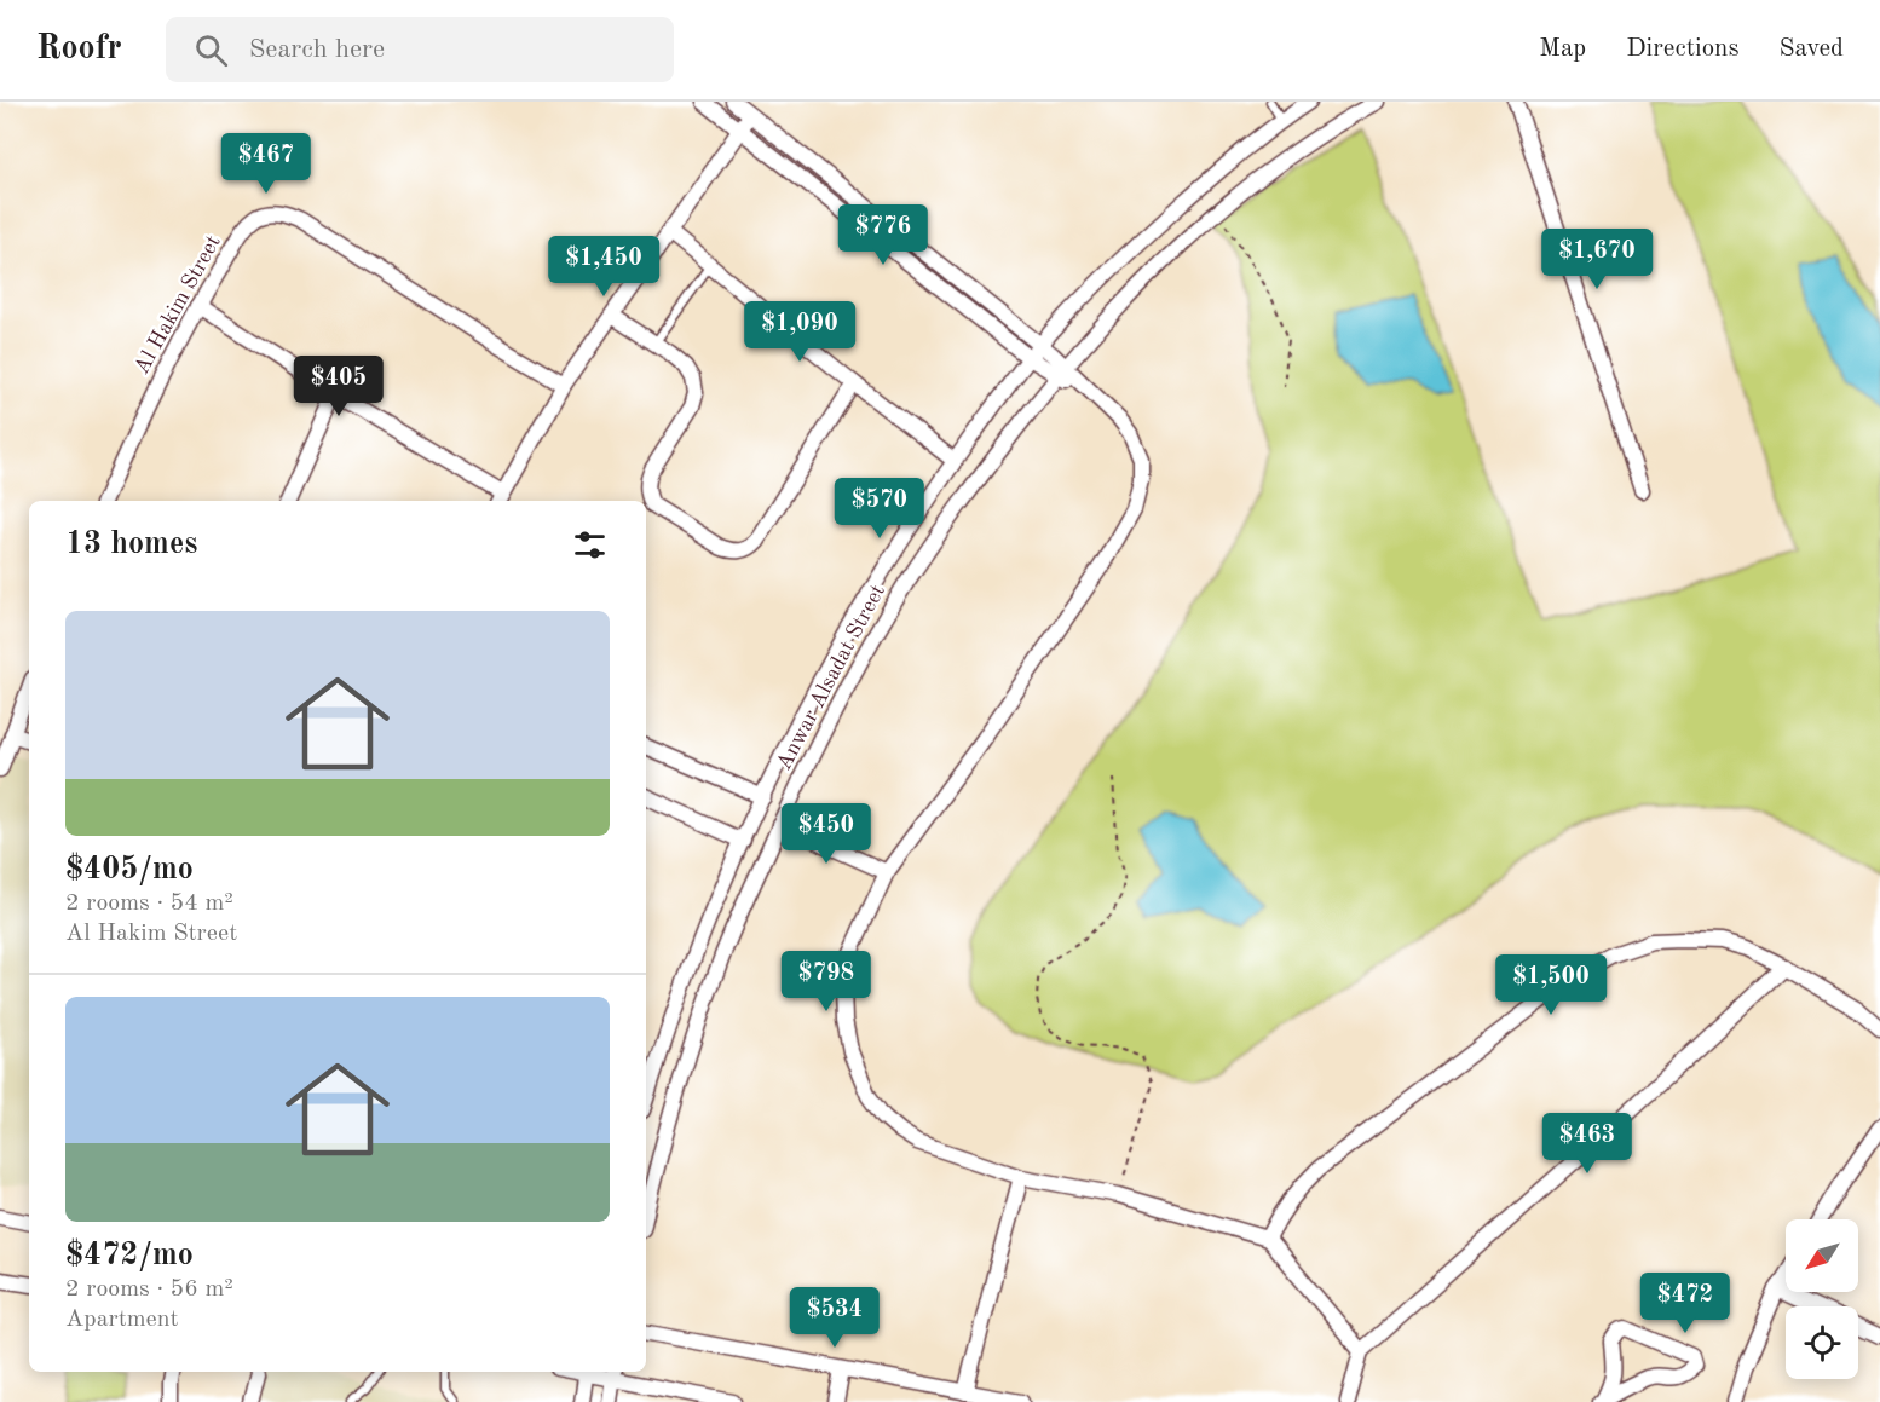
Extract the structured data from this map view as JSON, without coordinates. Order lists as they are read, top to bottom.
{
  "streets": {
    "street": ["Al Hakim Street", "Anwar Alsadat Street"]
  },
  "north": "bottom left",
  "page": {
    "header": "Roofr",
    "search": "Search here",
    "nav": ["Map", "Directions", "Saved"],
    "price": [
      "$467",
      "$776",
      "$1,670",
      "$1,450",
      "$1,090",
      "$405",
      "$570",
      "$450",
      "$798",
      "$1,500",
      "$463",
      "$472",
      "$534"
    ],
    "heading": "13 homes",
    "list": [
      {
        "name": "$405/mo",
        "note": "2 rooms · 54 m² · Al Hakim Street"
      },
      {
        "name": "$472/mo",
        "note": "2 rooms · 56 m² · Apartment"
      }
    ]
  }
}
